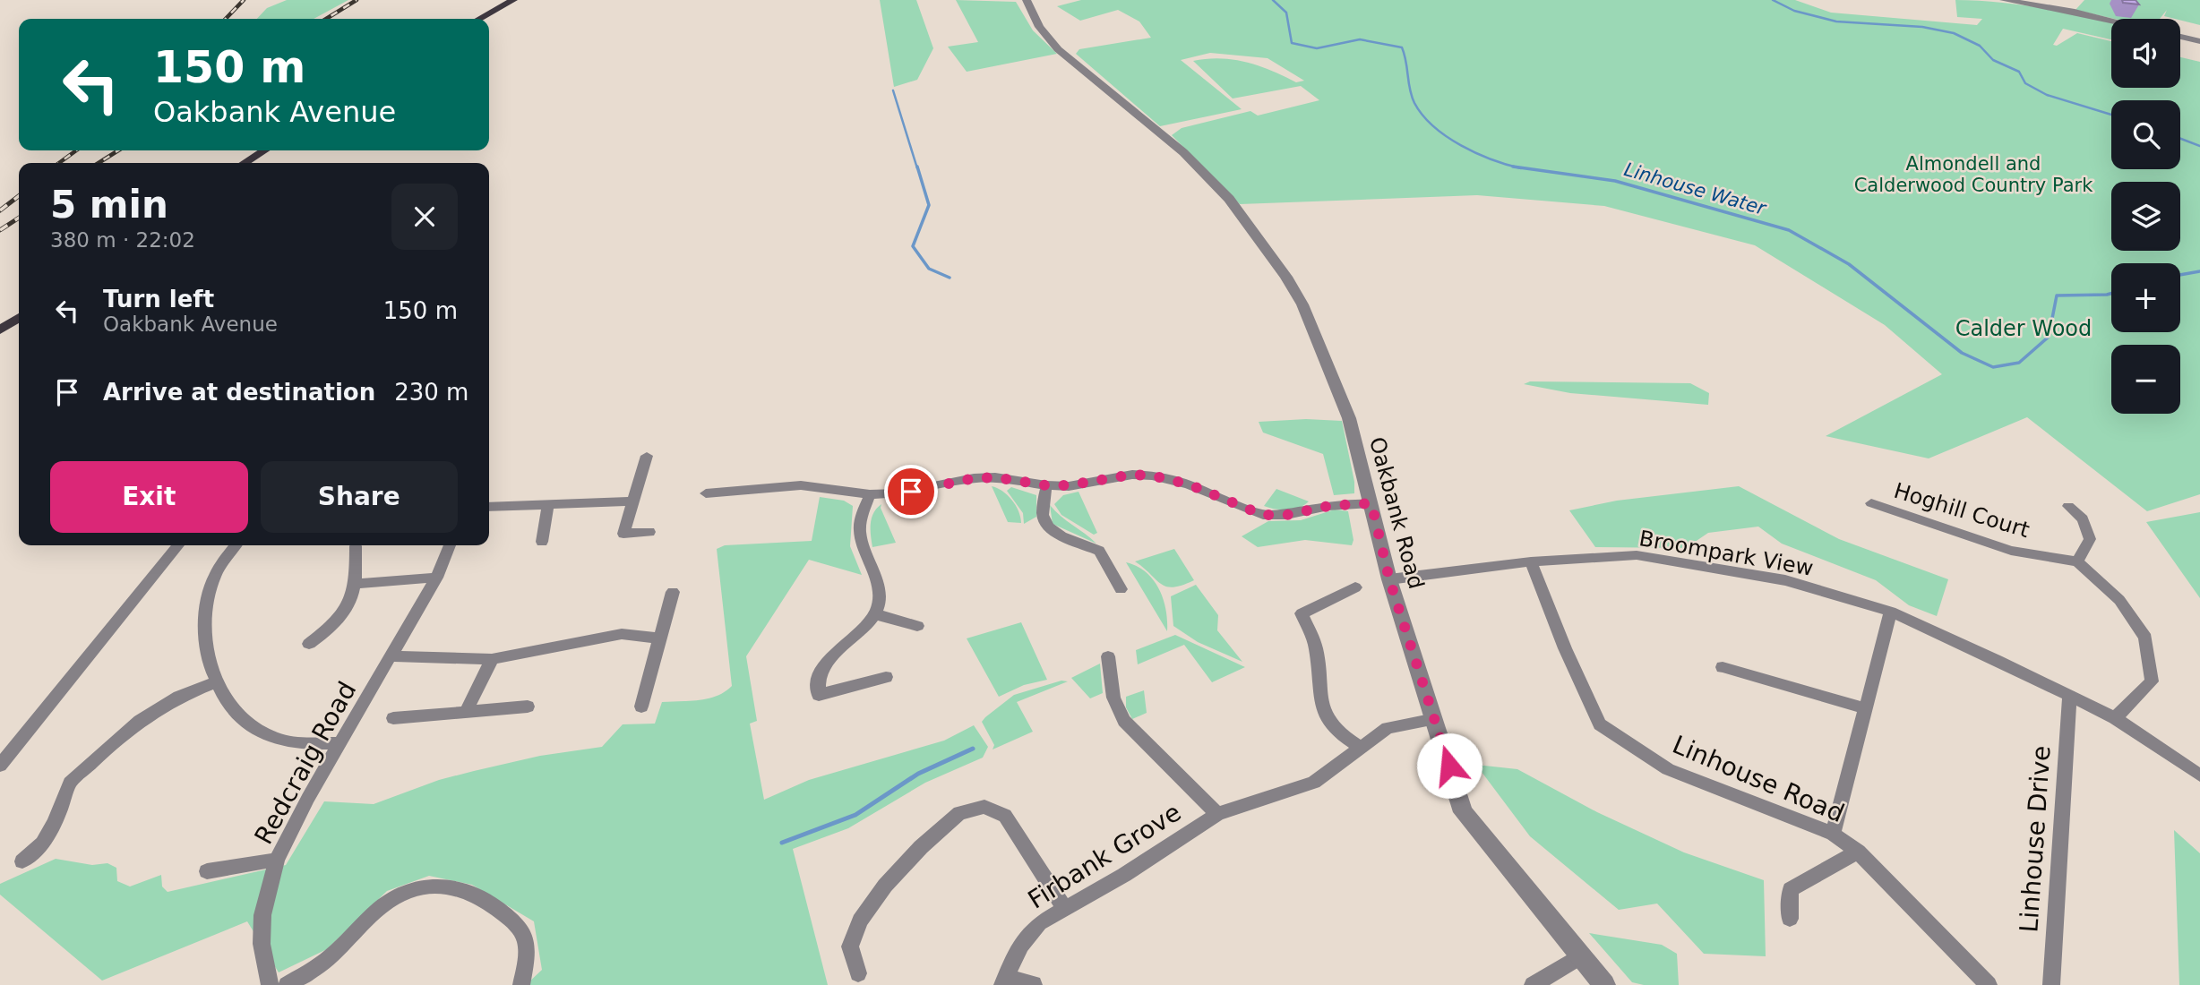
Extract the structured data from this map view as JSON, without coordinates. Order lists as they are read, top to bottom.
{
  "streets": {
    "street": [
      "Hoghill Court",
      "Oakbank Road",
      "Broompark View",
      "Redcraig Road",
      "Linhouse Road",
      "Linhouse Drive",
      "Firbank Grove"
    ]
  },
  "crossings": [
    ["Oakbank Road", "Broompark View"],
    ["Oakbank Road", "Firbank Grove"],
    ["Broompark View", "Linhouse Road"],
    ["Broompark View", "Linhouse Drive"]
  ],
  "water": ["Linhouse Water"],
  "parks": ["Almondell and Calderwood Country Park", "Calder Wood"],
  "page": {
    "map_buttons": ["+", "−"],
    "turn": ["150 m", "Oakbank Avenue"],
    "heading": ["5 min", "380 m · 22:02"],
    "list": [
      {
        "name": "Turn left",
        "note": "Oakbank Avenue",
        "value": "150 m"
      },
      {
        "name": "Arrive at destination",
        "value": "230 m"
      }
    ],
    "buttons": ["Exit", "Share"]
  }
}
